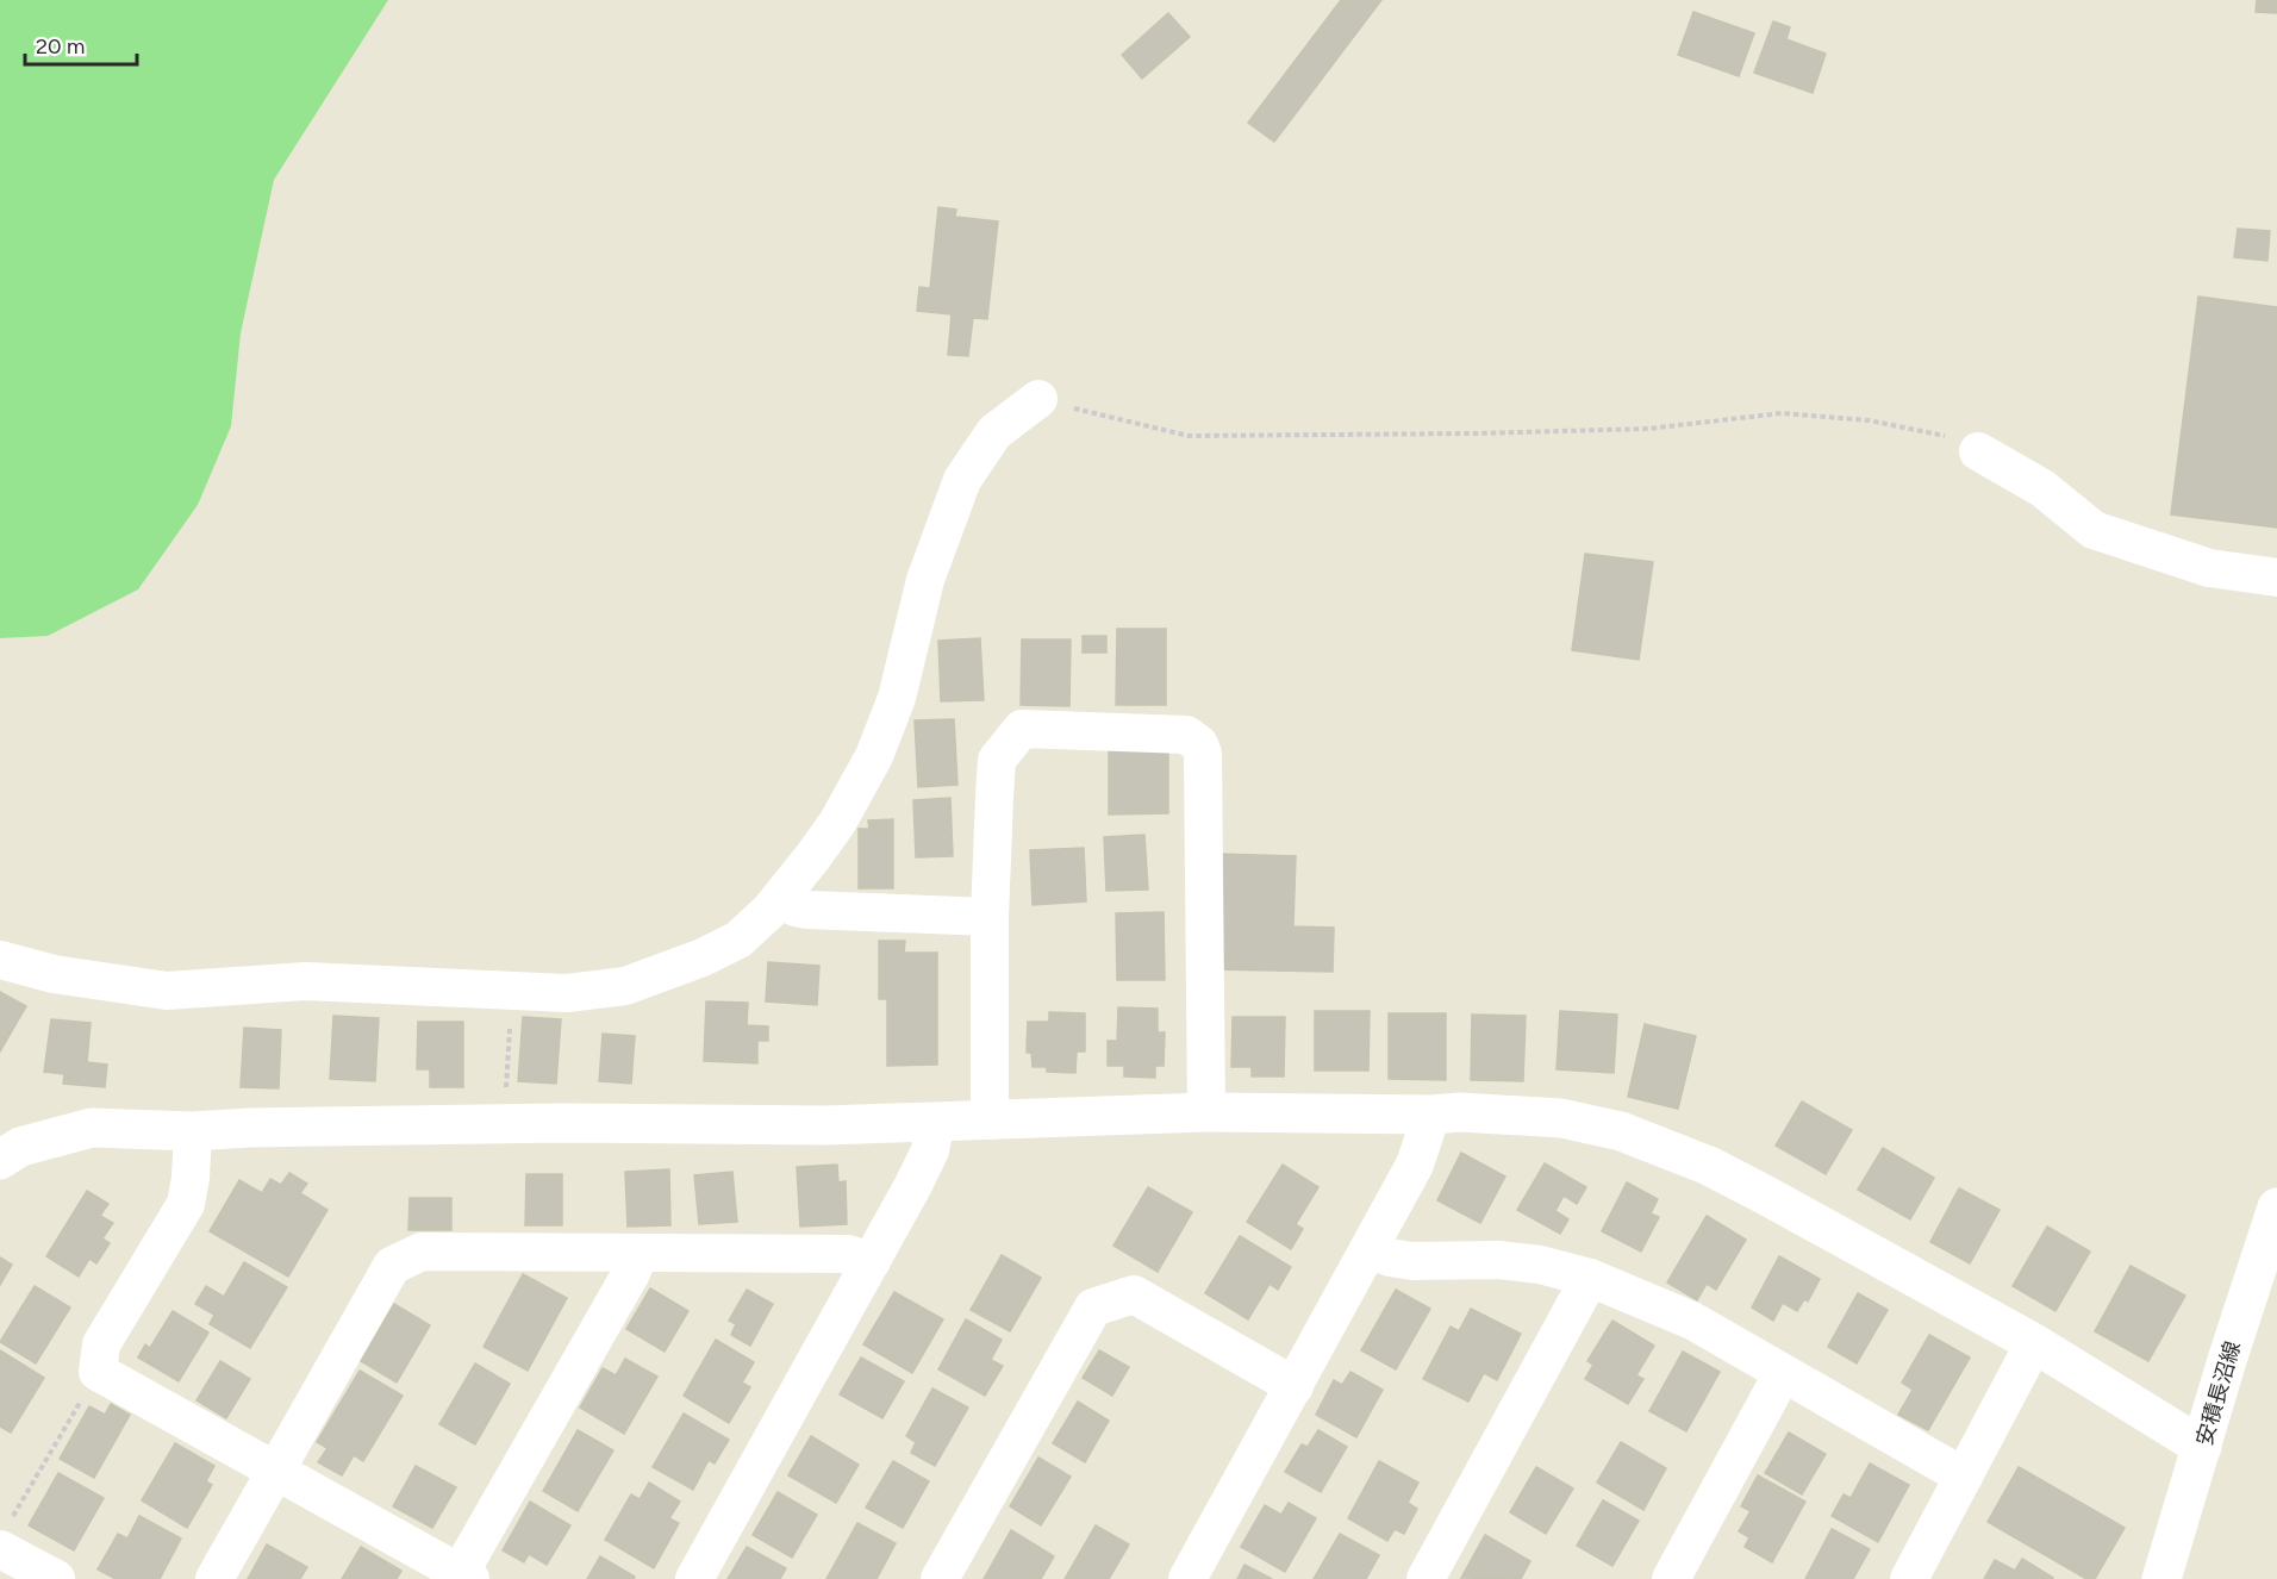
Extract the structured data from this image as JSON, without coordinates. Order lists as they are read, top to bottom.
{
  "streets": {
    "street": ["安積長沼線"]
  },
  "scale_bar": "20 m"
}
